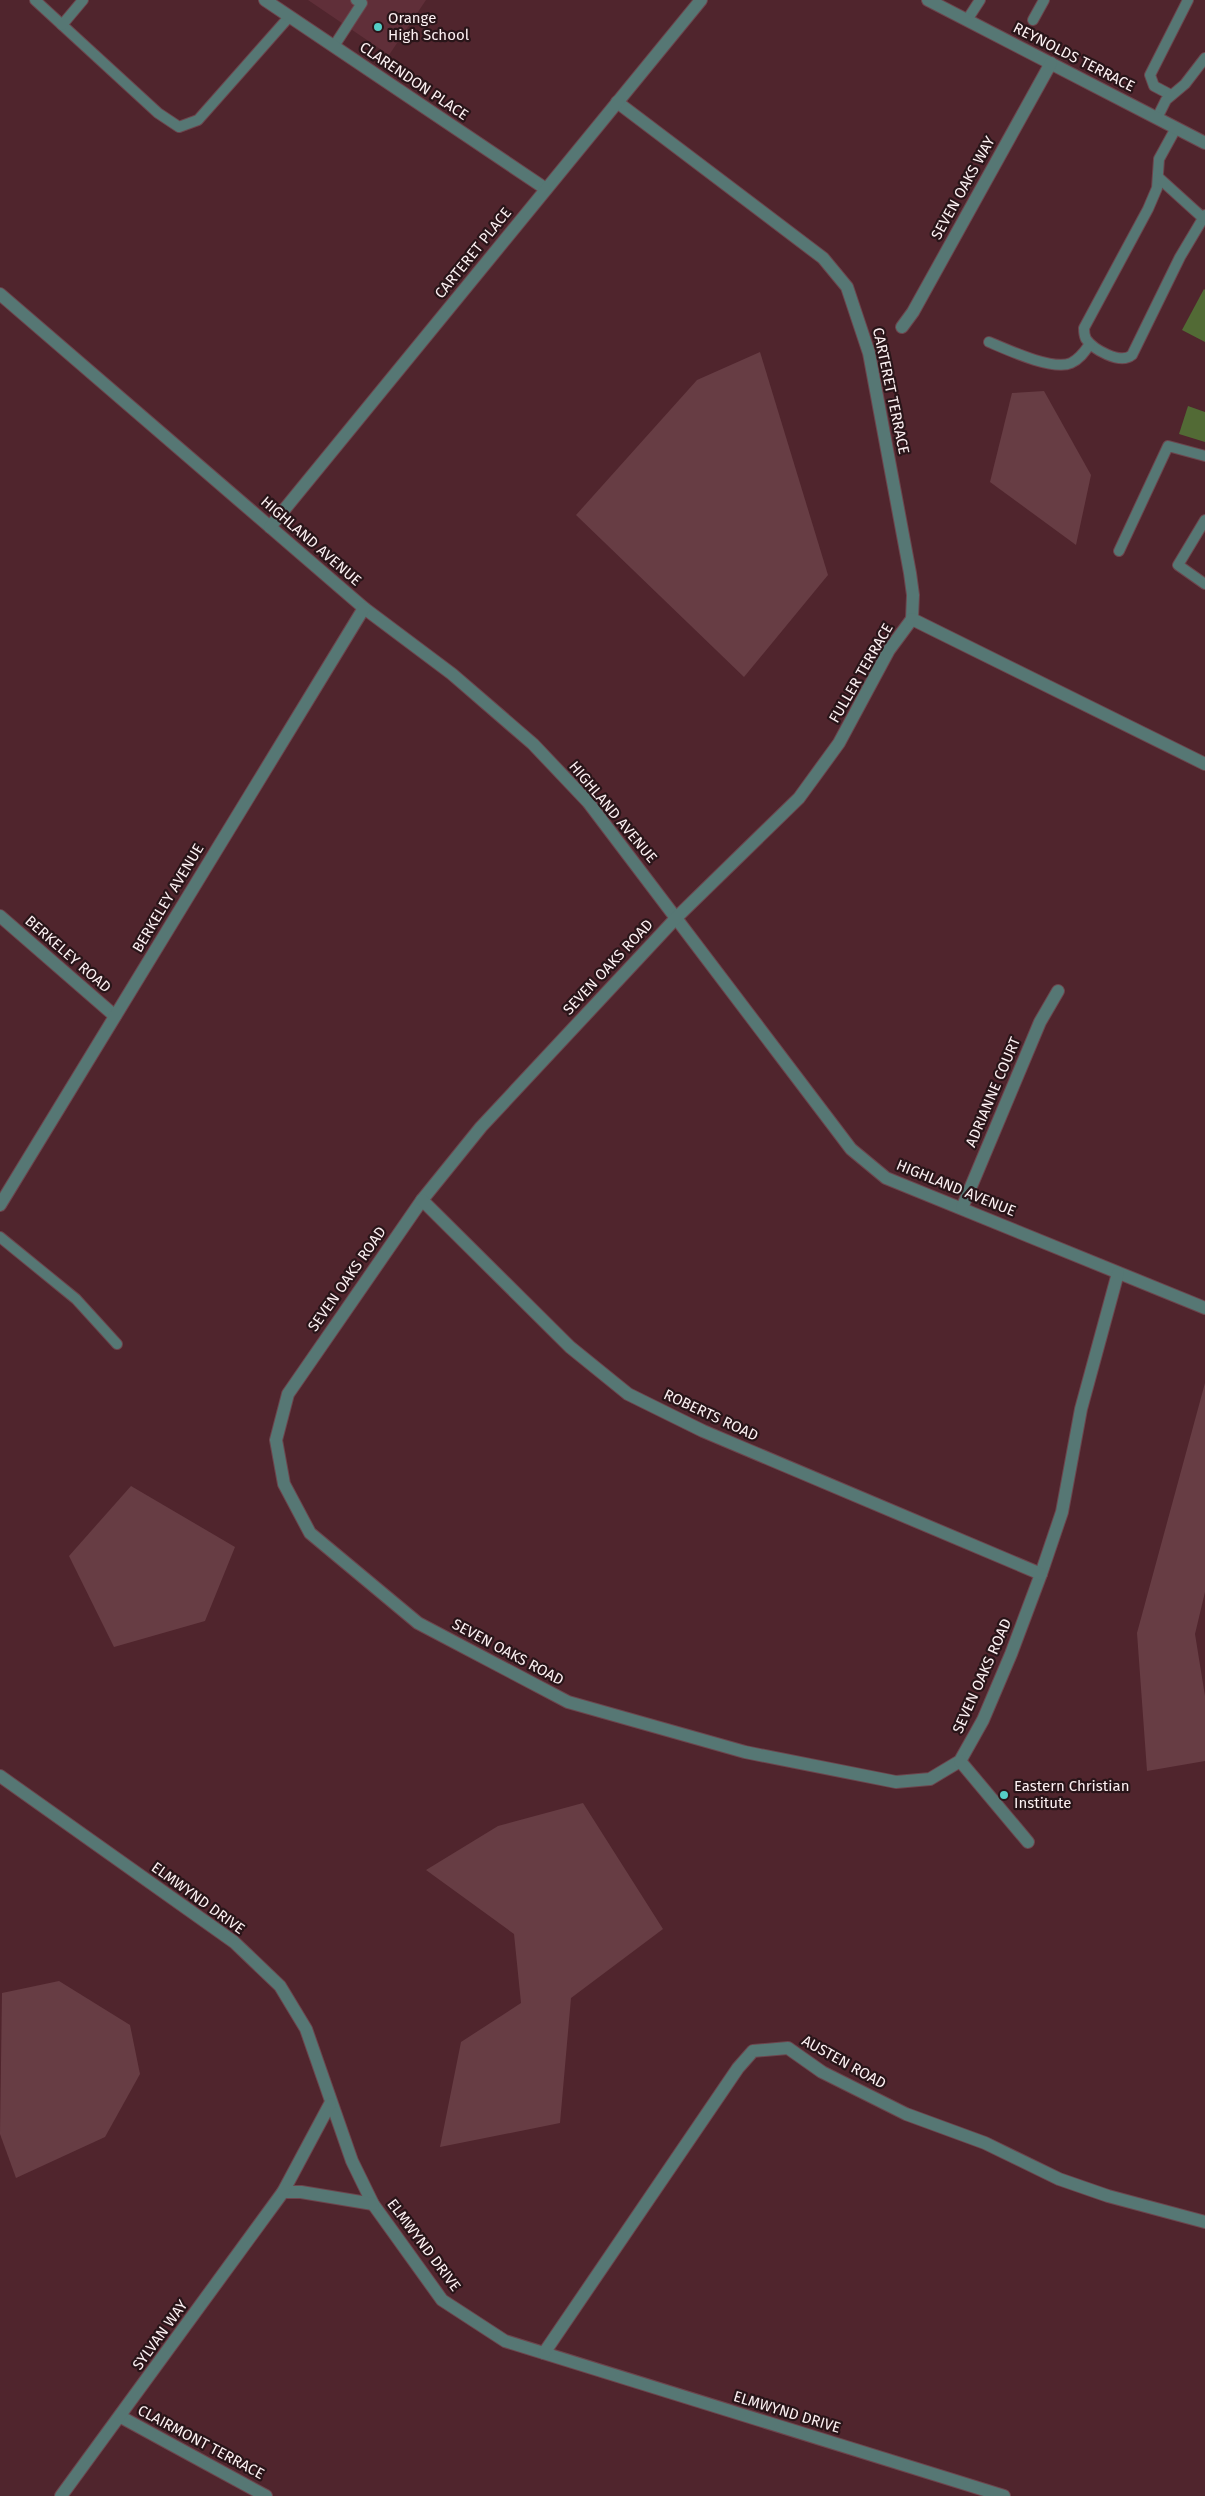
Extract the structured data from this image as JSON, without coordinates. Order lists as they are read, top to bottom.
{
  "streets": {
    "street": [
      "REYNOLDS TERRACE",
      "CLARENDON PLACE",
      "SEVEN OAKS WAY",
      "CARTERET PLACE",
      "CARTERET TERRACE",
      "HIGHLAND AVENUE",
      "FULLER TERRACE",
      "BERKELEY AVENUE",
      "BERKELEY ROAD",
      "SEVEN OAKS ROAD",
      "ADRIANNE COURT",
      "ROBERTS ROAD",
      "ELMWYND DRIVE",
      "AUSTEN ROAD",
      "SYLVAN WAY",
      "CLAIRMONT TERRACE"
    ]
  },
  "crossings": [
    ["REYNOLDS TERRACE", "SEVEN OAKS WAY"],
    ["CLARENDON PLACE", "CARTERET PLACE"],
    ["CARTERET PLACE", "CARTERET TERRACE"],
    ["CARTERET PLACE", "HIGHLAND AVENUE"],
    ["CARTERET TERRACE", "FULLER TERRACE"],
    ["HIGHLAND AVENUE", "FULLER TERRACE"],
    ["HIGHLAND AVENUE", "BERKELEY AVENUE"],
    ["HIGHLAND AVENUE", "SEVEN OAKS ROAD"],
    ["HIGHLAND AVENUE", "ADRIANNE COURT"],
    ["FULLER TERRACE", "SEVEN OAKS ROAD"],
    ["BERKELEY AVENUE", "BERKELEY ROAD"],
    ["SEVEN OAKS ROAD", "ROBERTS ROAD"],
    ["ELMWYND DRIVE", "AUSTEN ROAD"],
    ["ELMWYND DRIVE", "SYLVAN WAY"],
    ["SYLVAN WAY", "CLAIRMONT TERRACE"]
  ],
  "places": ["Orange High School", "Eastern Christian Institute"]
}
